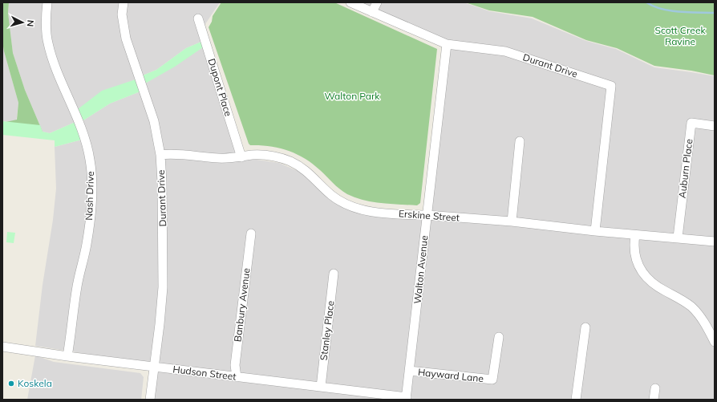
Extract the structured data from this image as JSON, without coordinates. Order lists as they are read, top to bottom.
{
  "streets": {
    "street": [
      "Durant Drive",
      "Dupont Place",
      "Auburn Place",
      "Nash Drive",
      "Erskine Street",
      "Walton Avenue",
      "Banbury Avenue",
      "Stanley Place",
      "Hudson Street",
      "Hayward Lane"
    ]
  },
  "crossings": [
    ["Durant Drive", "Erskine Street"],
    ["Durant Drive", "Walton Avenue"],
    ["Durant Drive", "Hudson Street"],
    ["Dupont Place", "Erskine Street"],
    ["Auburn Place", "Erskine Street"],
    ["Nash Drive", "Hudson Street"],
    ["Erskine Street", "Walton Avenue"],
    ["Walton Avenue", "Hudson Street"],
    ["Walton Avenue", "Hayward Lane"],
    ["Banbury Avenue", "Hudson Street"],
    ["Stanley Place", "Hudson Street"]
  ],
  "parks": ["Scott Creek Ravine", "Walton Park"],
  "places": ["Koskela"],
  "north": "right"
}
